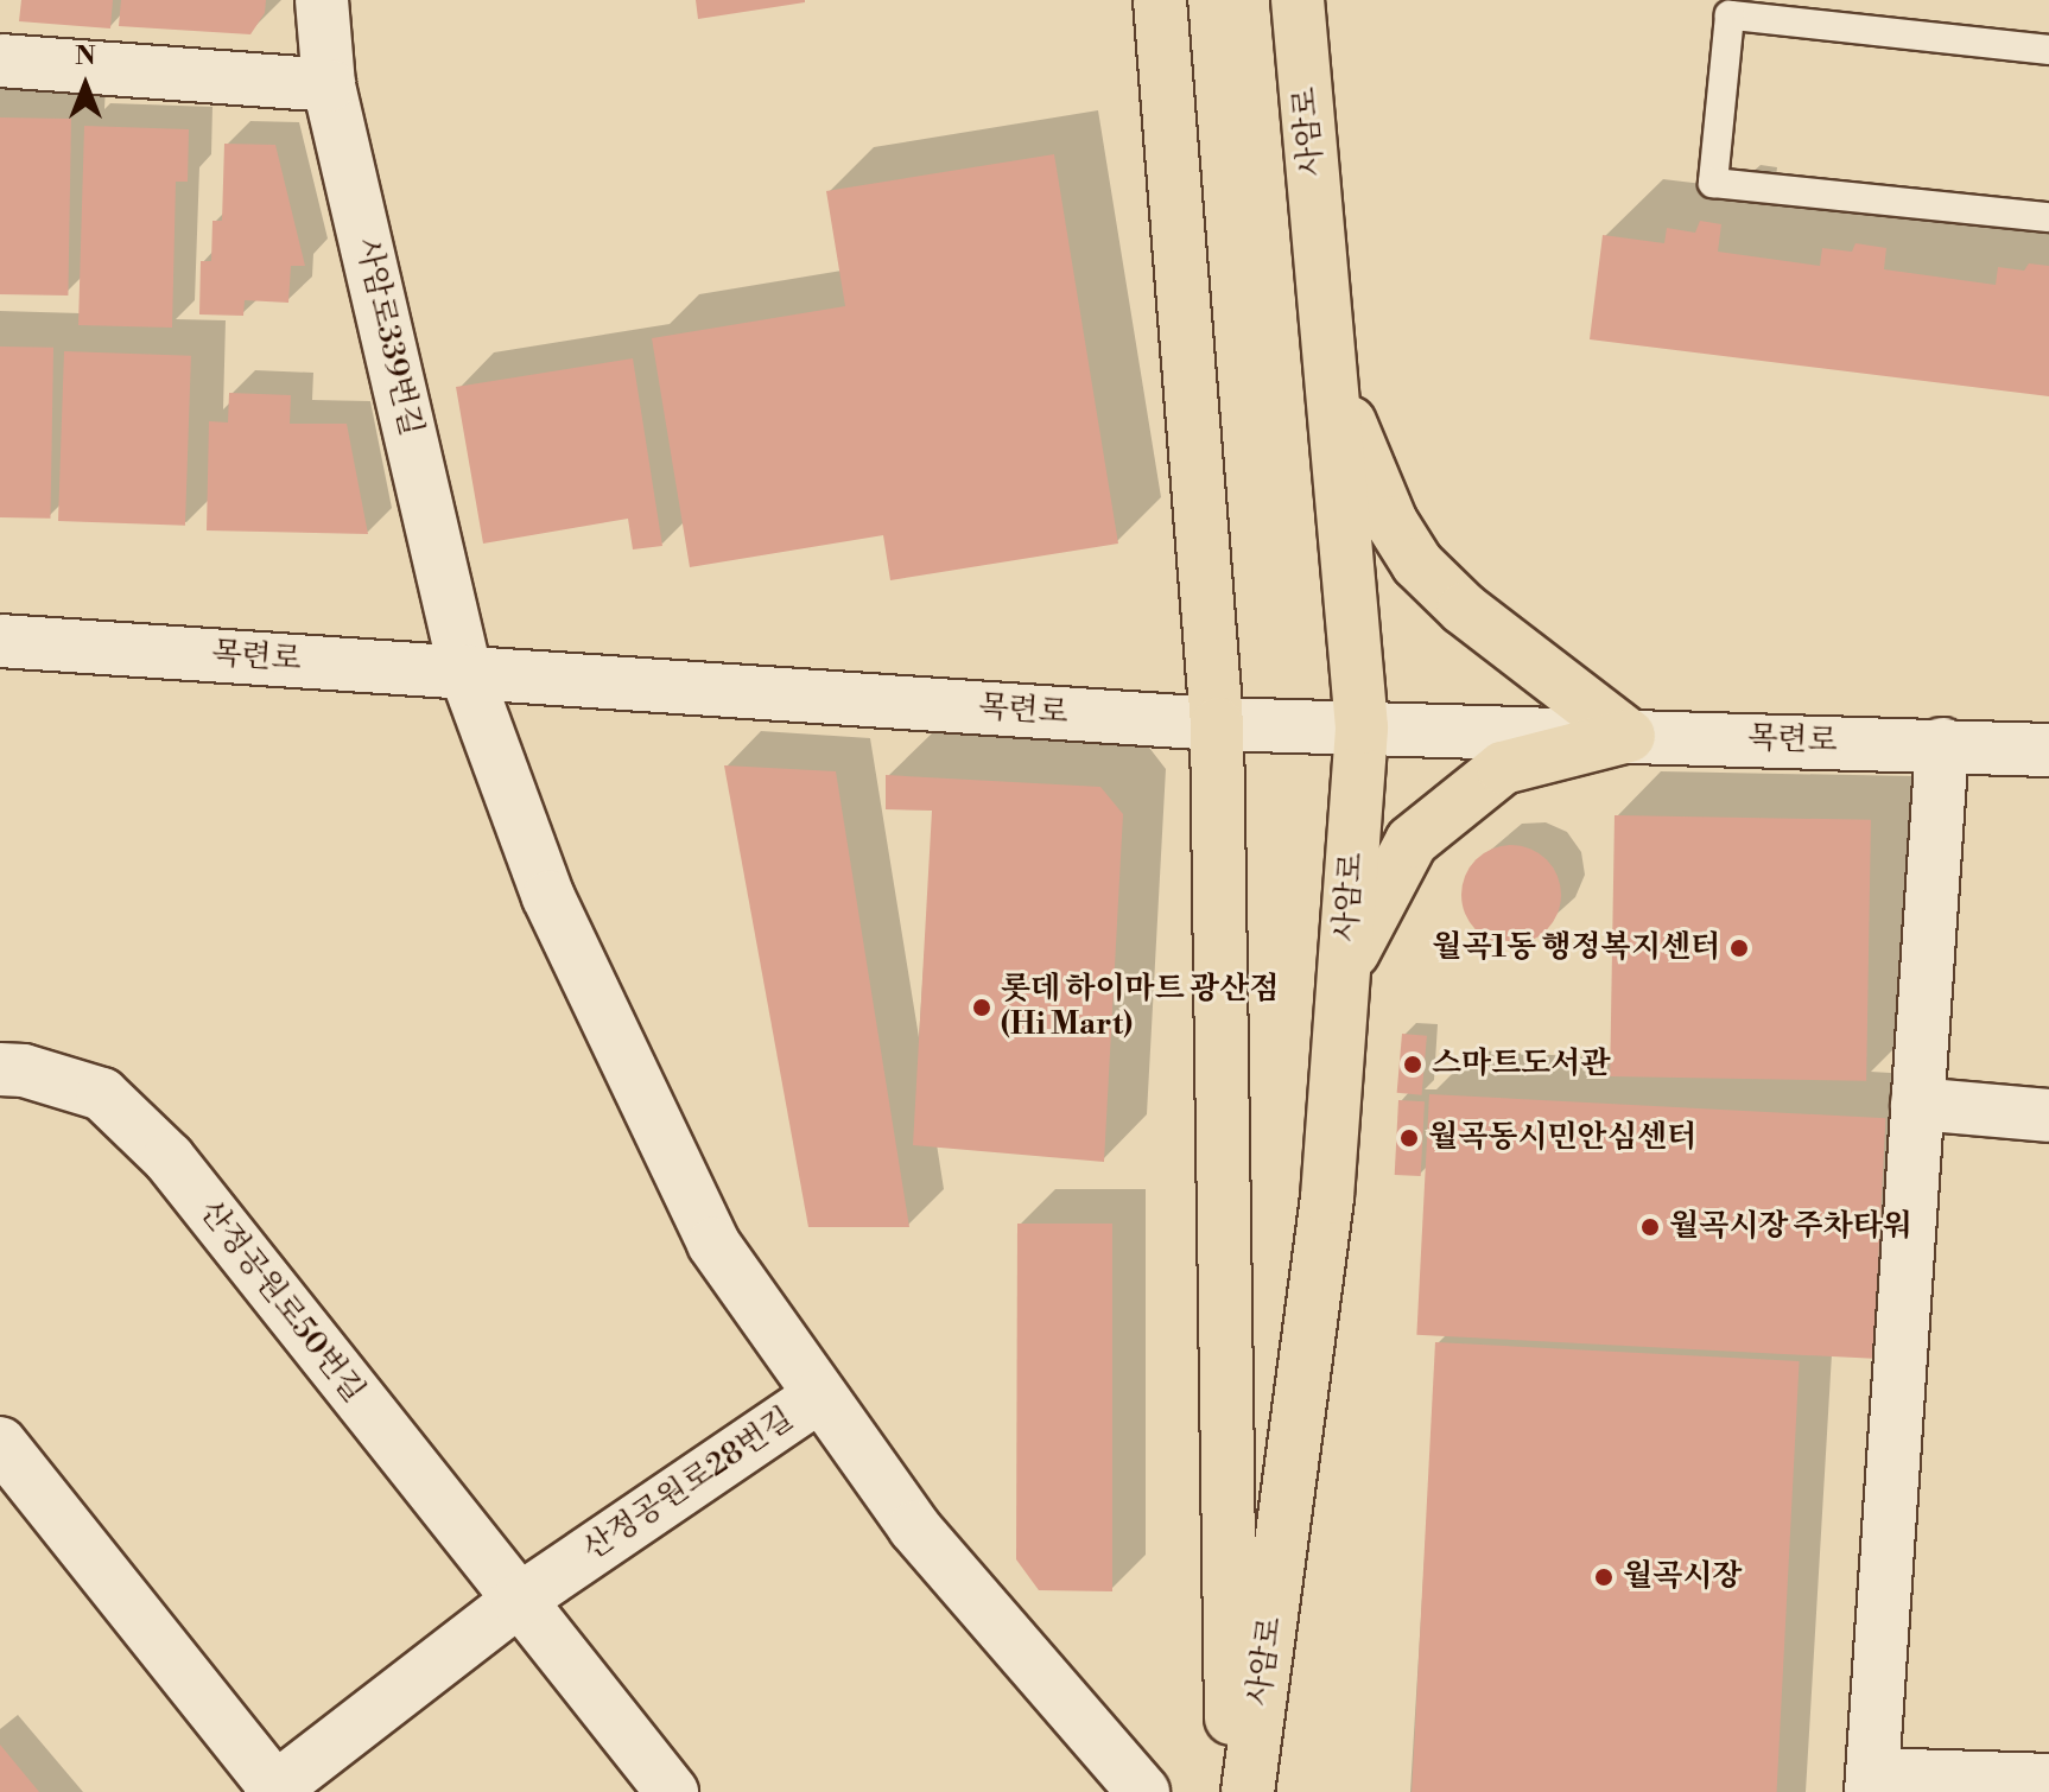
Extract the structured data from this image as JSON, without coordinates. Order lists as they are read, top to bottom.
{
  "streets": {
    "main road": ["사암로"],
    "street": [
      "사암로339번길",
      "목련로",
      "산정공원로50번길",
      "산정공원로28번길"
    ]
  },
  "crossings": [
    ["사암로", "목련로"],
    ["사암로339번길", "목련로"],
    ["사암로339번길", "산정공원로28번길"],
    ["목련로", "산정공원로28번길"],
    ["산정공원로50번길", "산정공원로28번길"]
  ],
  "places": [
    "월곡1동 행정복지센터",
    "롯데 하이마트 광산점 (Hi Mart)",
    "스마트도서관",
    "월곡동시민안심센터",
    "월곡시장 주차타워",
    "월곡시장"
  ],
  "north": "top"
}
